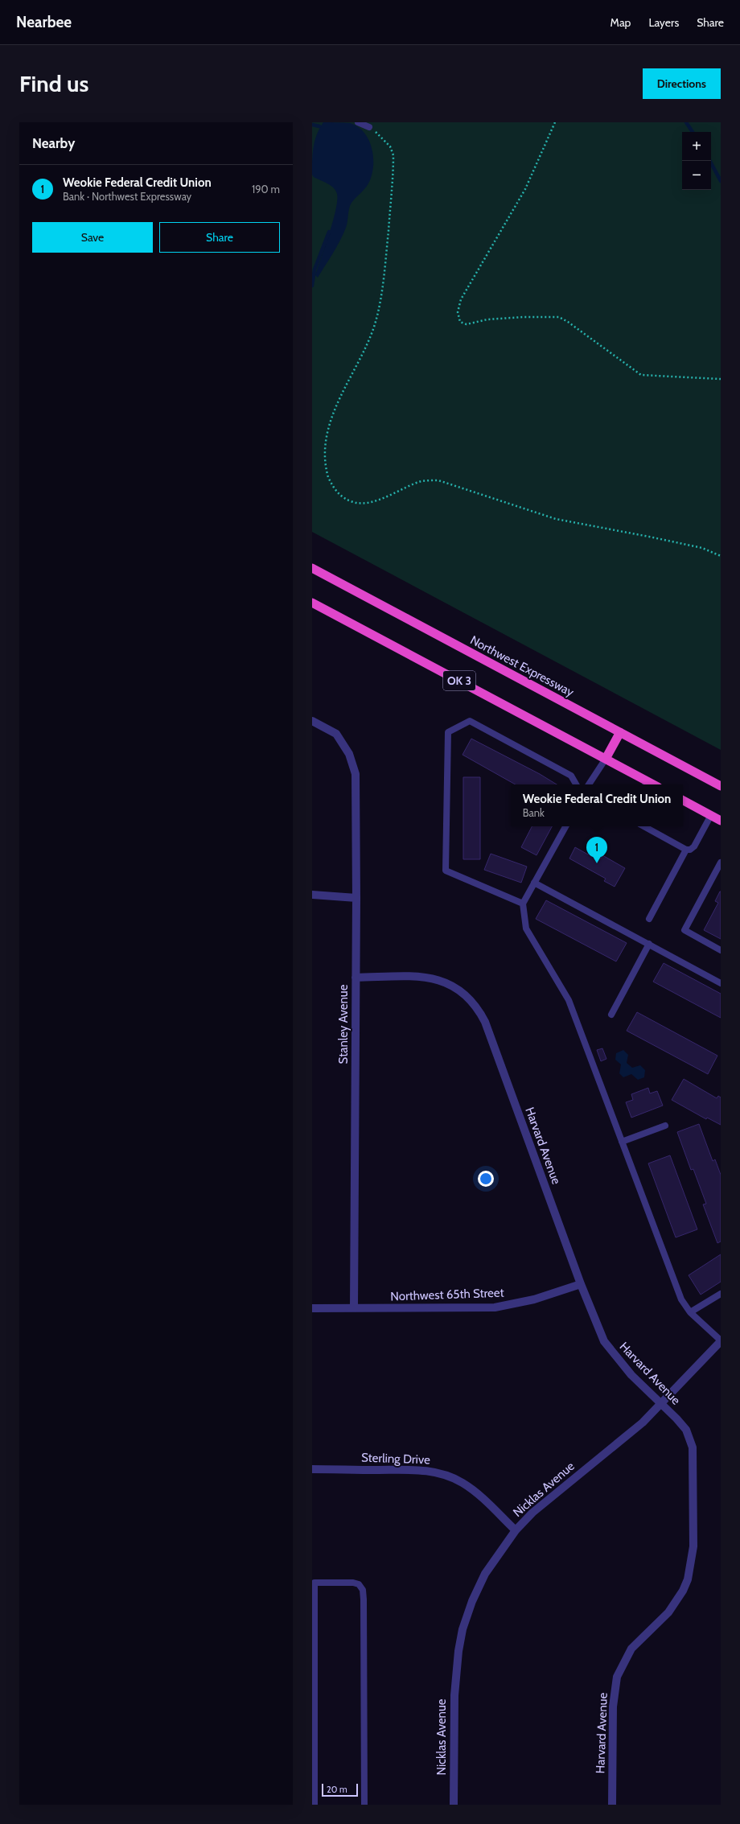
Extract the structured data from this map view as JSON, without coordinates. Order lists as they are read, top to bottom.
{
  "streets": {
    "highway": ["Northwest Expressway", "OK 3"],
    "street": [
      "Stanley Avenue",
      "Harvard Avenue",
      "Northwest 65th Street",
      "Sterling Drive",
      "Nicklas Avenue"
    ]
  },
  "crossings": [
    ["Stanley Avenue", "Harvard Avenue"],
    ["Stanley Avenue", "Northwest 65th Street"],
    ["Harvard Avenue", "Northwest 65th Street"],
    ["Harvard Avenue", "Nicklas Avenue"],
    ["Sterling Drive", "Nicklas Avenue"]
  ],
  "scale_bar": "20 m",
  "page": {
    "header": "Nearbee",
    "nav": ["Map", "Layers", "Share"],
    "buttons": [
      "Directions",
      ["Save", "Share"]
    ],
    "title": "Find us",
    "heading": "Nearby",
    "map_buttons": ["+", "−"],
    "list": [
      {
        "mark": "1",
        "name": "Weokie Federal Credit Union",
        "note": "Bank · Northwest Expressway",
        "value": "190 m"
      }
    ],
    "popup": ["Weokie Federal Credit Union", "Bank"],
    "pins": "1",
    "scale": "20 m"
  }
}
